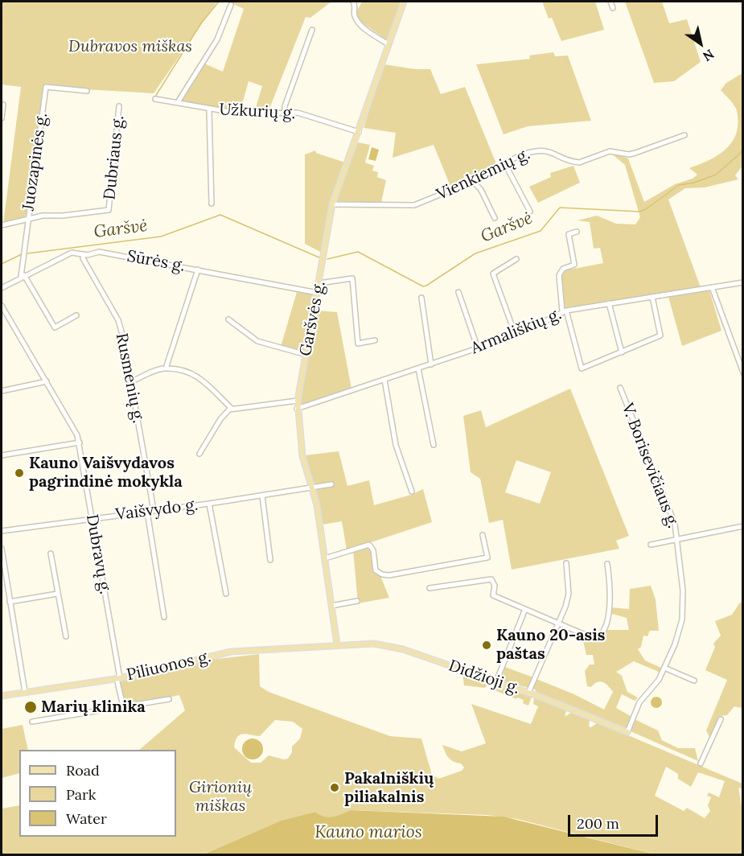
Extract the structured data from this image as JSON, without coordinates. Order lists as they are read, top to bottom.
{
  "streets": {
    "main road": ["Garšvės g.", "Piliuonos g.", "Didžioji g."],
    "street": [
      "Užkurių g.",
      "Dubriaus g.",
      "Juozapinės g.",
      "Vienkiemių g.",
      "Sūrės g.",
      "Armališkių g.",
      "Rusmenių g.",
      "V. Borisevičiaus g.",
      "Vaišvydo g.",
      "Dubravų g."
    ]
  },
  "crossings": [
    ["Užkurių g.", "Garšvės g."],
    ["Dubriaus g.", "Juozapinės g."],
    ["Juozapinės g.", "Sūrės g."],
    ["Vienkiemių g.", "Garšvės g."],
    ["Sūrės g.", "Garšvės g."],
    ["Sūrės g.", "Rusmenių g."],
    ["Garšvės g.", "Armališkių g."],
    ["Garšvės g.", "Vaišvydo g."],
    ["Garšvės g.", "Piliuonos g."],
    ["Garšvės g.", "Didžioji g."],
    ["Rusmenių g.", "Vaišvydo g."],
    ["V. Borisevičiaus g.", "Didžioji g."],
    ["Vaišvydo g.", "Dubravų g."],
    ["Dubravų g.", "Piliuonos g."],
    ["Piliuonos g.", "Didžioji g."]
  ],
  "water": ["Garšvė", "Kauno marios"],
  "parks": ["Dubravos miškas", "Girionių miškas"],
  "places": [
    "Kauno Vaišvydavos pagrindinė mokykla",
    "Kauno 20-asis paštas",
    "Marių klinika",
    "Pakalniškių piliakalnis"
  ],
  "legend": ["Road", "Park", "Water"],
  "scale_bar": "200 m",
  "north": "bottom right"
}
